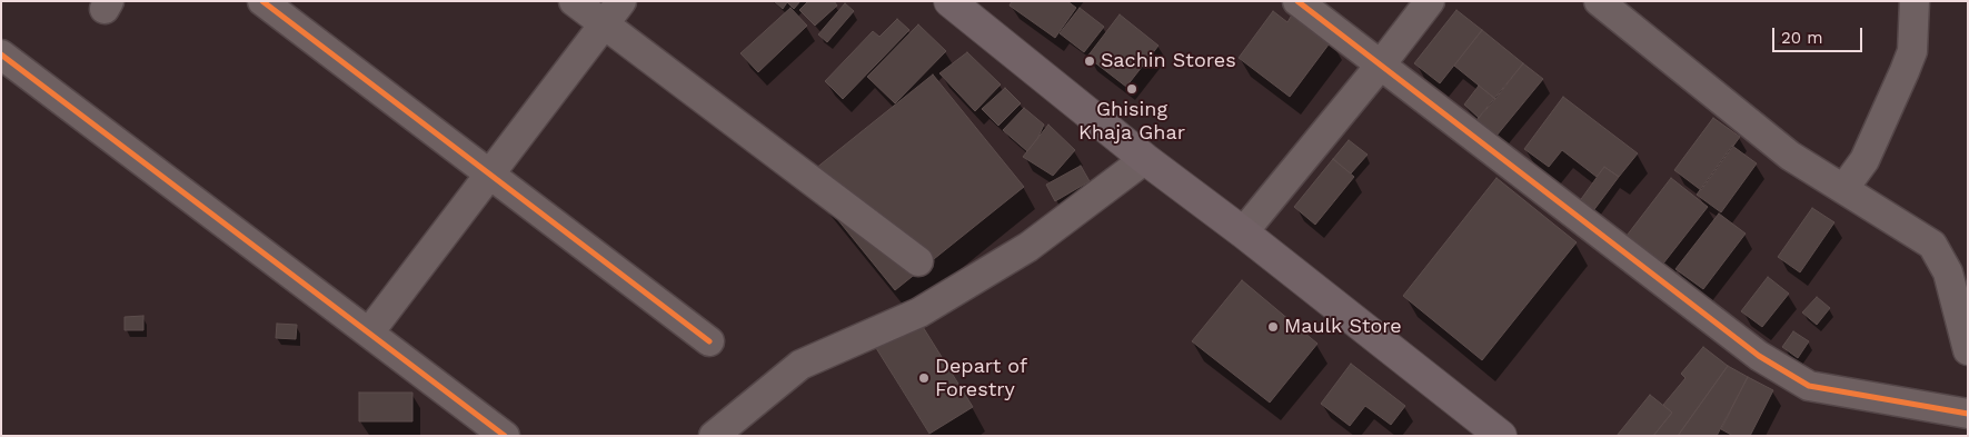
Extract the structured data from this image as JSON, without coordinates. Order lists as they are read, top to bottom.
{
  "places": [
    "Sachin Stores",
    "Ghising Khaja Ghar",
    "Maulk Store",
    "Depart of Forestry"
  ],
  "scale_bar": "20 m"
}
